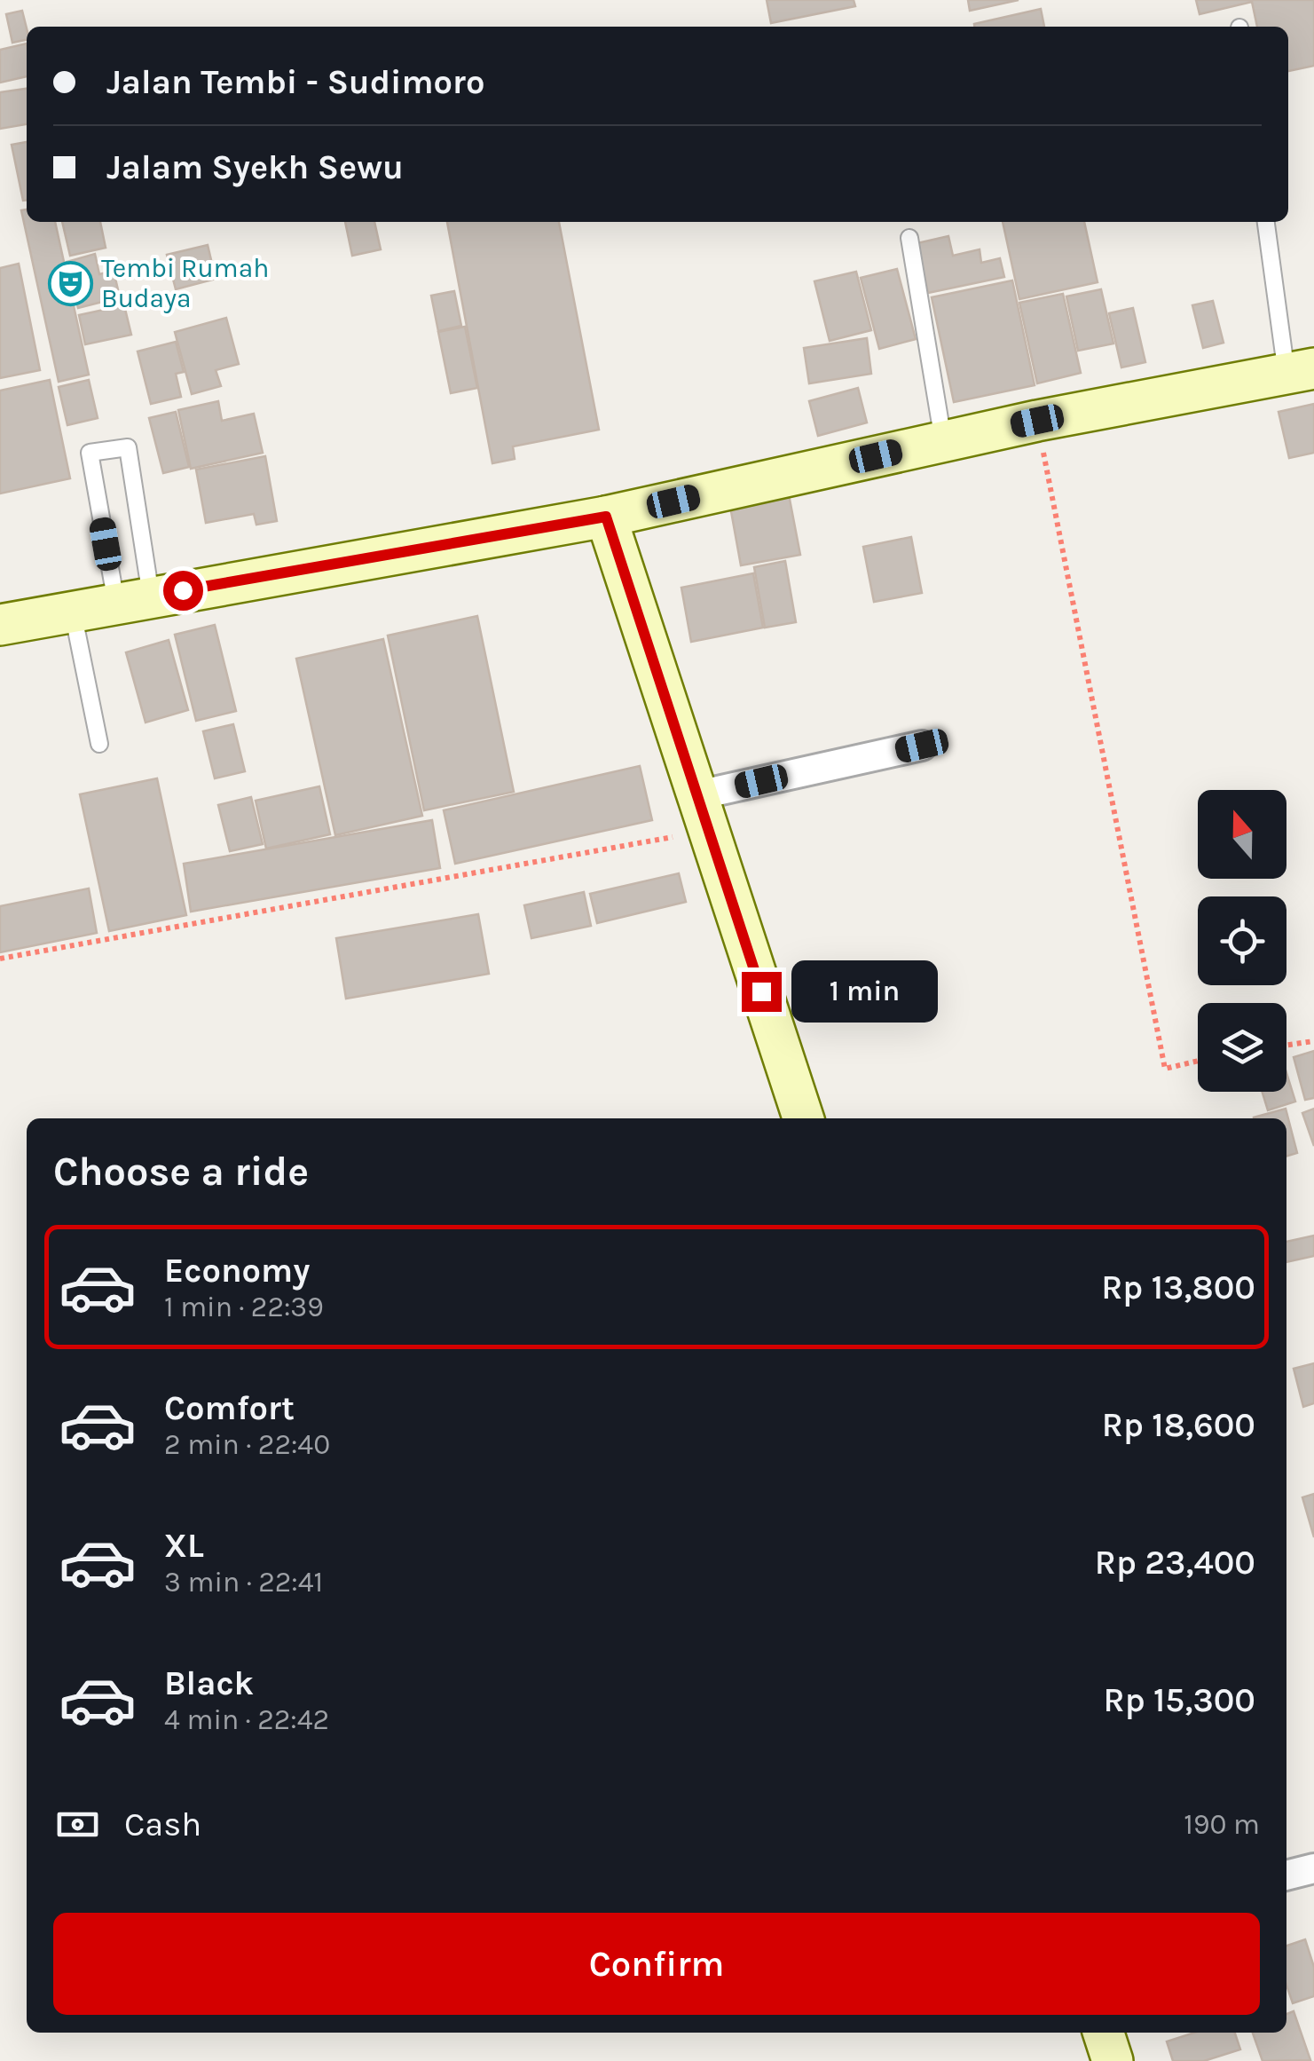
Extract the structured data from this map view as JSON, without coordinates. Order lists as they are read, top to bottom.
{
  "places": {
    "theatre": ["Tembi Rumah Budaya"]
  },
  "north": "top",
  "page": {
    "banner": ["Jalan Tembi - Sudimoro", "Jalam Syekh Sewu"],
    "bubble": "1 min",
    "heading": "Choose a ride",
    "list": [
      {
        "name": "Economy",
        "note": "1 min · 22:39",
        "value": "Rp 13,800"
      },
      {
        "name": "Comfort",
        "note": "2 min · 22:40",
        "value": "Rp 18,600"
      },
      {
        "name": "XL",
        "note": "3 min · 22:41",
        "value": "Rp 23,400"
      },
      {
        "name": "Black",
        "note": "4 min · 22:42",
        "value": "Rp 15,300"
      }
    ],
    "pay": ["Cash", "190 m"],
    "buttons": "Confirm"
  }
}
